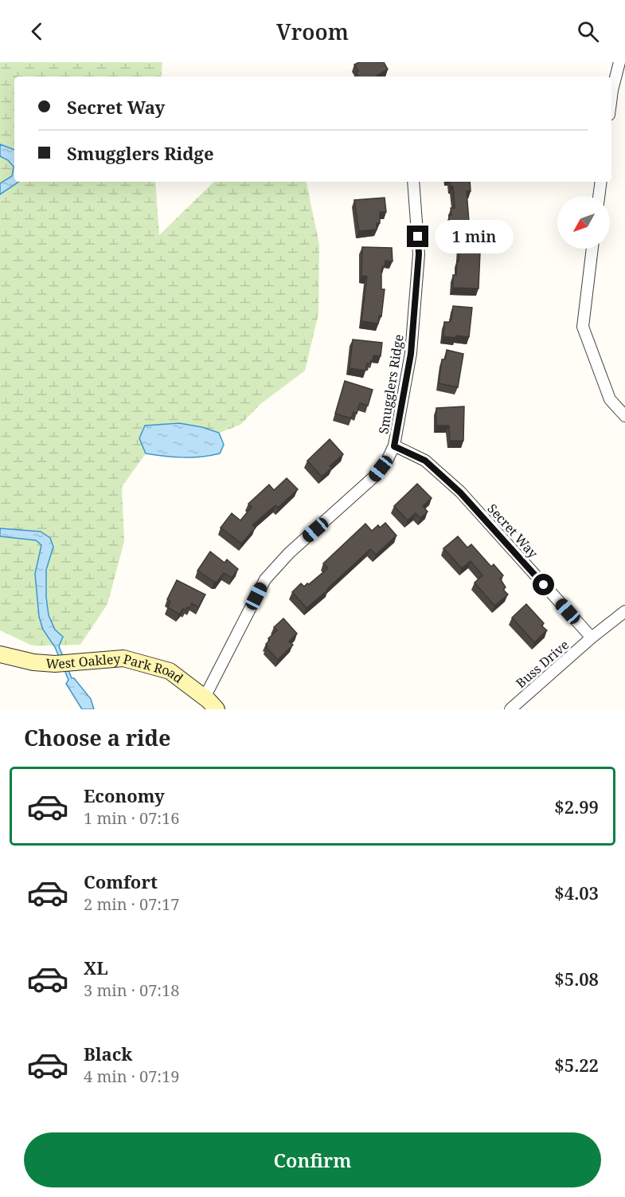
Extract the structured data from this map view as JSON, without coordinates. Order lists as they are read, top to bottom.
{
  "streets": {
    "street": [
      "Smugglers Ridge",
      "Secret Way",
      "Buss Drive",
      "West Oakley Park Road"
    ]
  },
  "crossings": [
    ["Smugglers Ridge", "Secret Way"],
    ["Smugglers Ridge", "West Oakley Park Road"],
    ["Secret Way", "Buss Drive"]
  ],
  "north": "bottom left",
  "page": {
    "header": "Vroom",
    "banner": ["Secret Way", "Smugglers Ridge"],
    "bubble": "1 min",
    "heading": "Choose a ride",
    "list": [
      {
        "name": "Economy",
        "note": "1 min · 07:16",
        "value": "$2.99"
      },
      {
        "name": "Comfort",
        "note": "2 min · 07:17",
        "value": "$4.03"
      },
      {
        "name": "XL",
        "note": "3 min · 07:18",
        "value": "$5.08"
      },
      {
        "name": "Black",
        "note": "4 min · 07:19",
        "value": "$5.22"
      }
    ],
    "buttons": "Confirm"
  }
}
